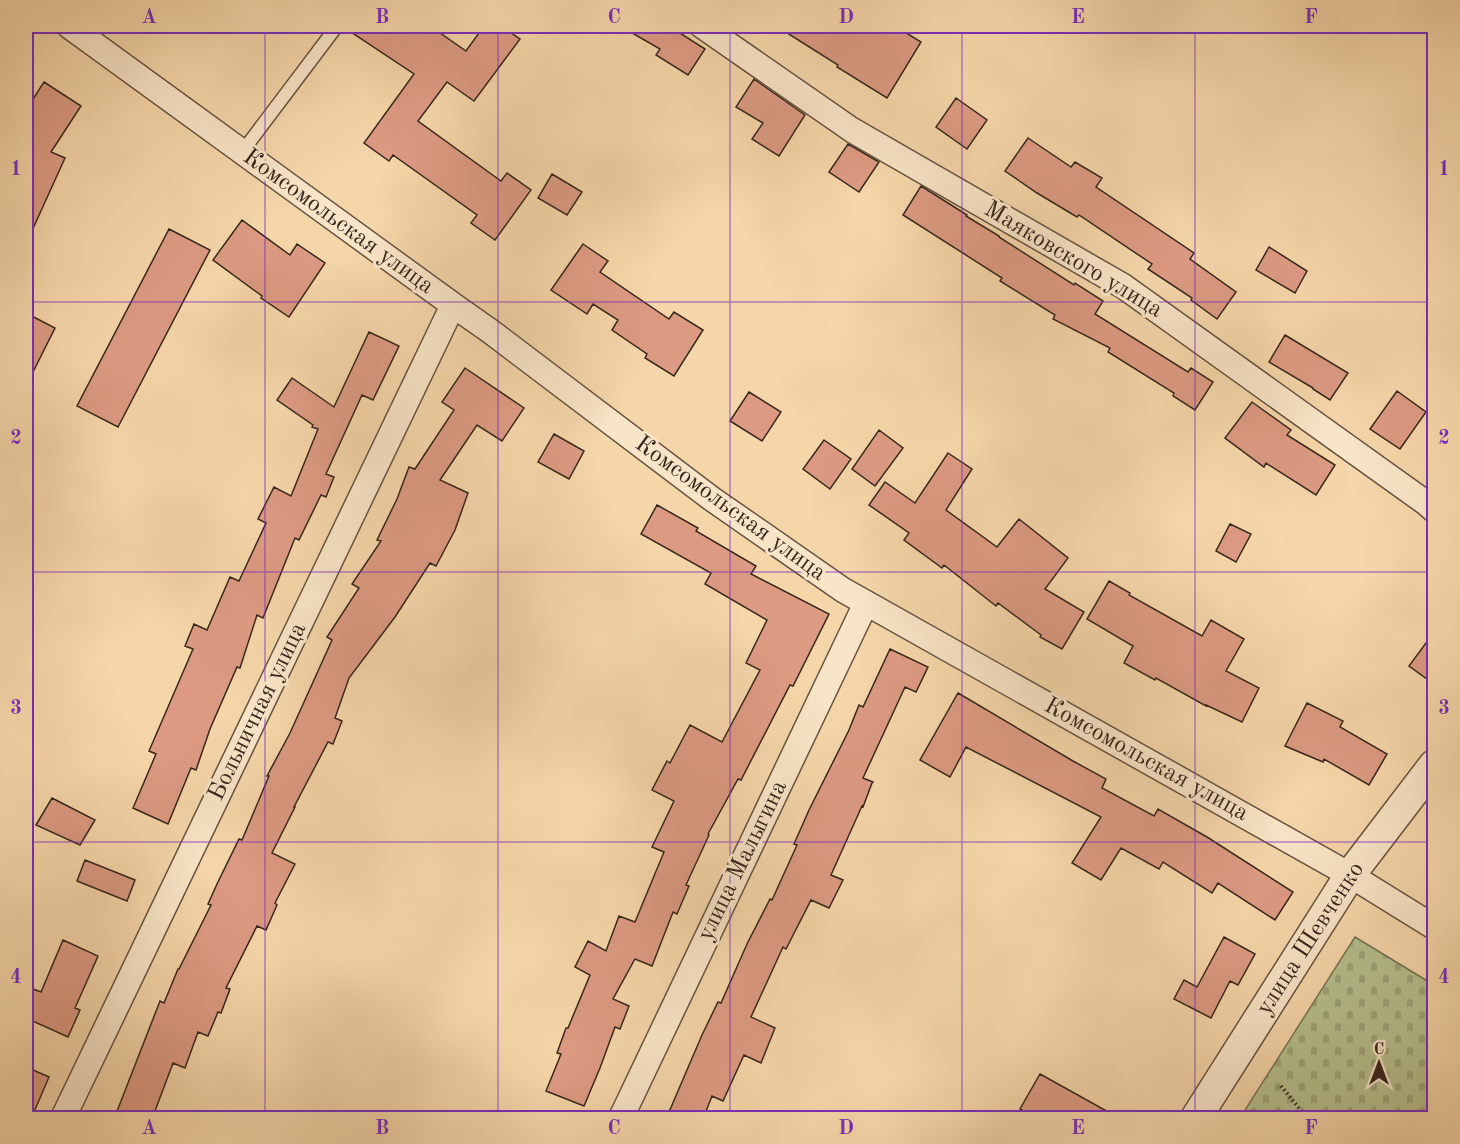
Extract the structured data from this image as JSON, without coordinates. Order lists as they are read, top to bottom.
{
  "streets": {
    "street": [
      "Комсомольская улица",
      "Маяковского улица",
      "Больничная улица",
      "улица Малыгина",
      "улица Шевченко"
    ]
  },
  "crossings": [
    ["Комсомольская улица", "Больничная улица"],
    ["Комсомольская улица", "улица Малыгина"],
    ["Комсомольская улица", "улица Шевченко"]
  ],
  "north": "top",
  "grid": {
    "columns": [
      "A",
      "B",
      "C",
      "D",
      "E",
      "F"
    ],
    "rows": [
      "1",
      "2",
      "3",
      "4"
    ]
  }
}
